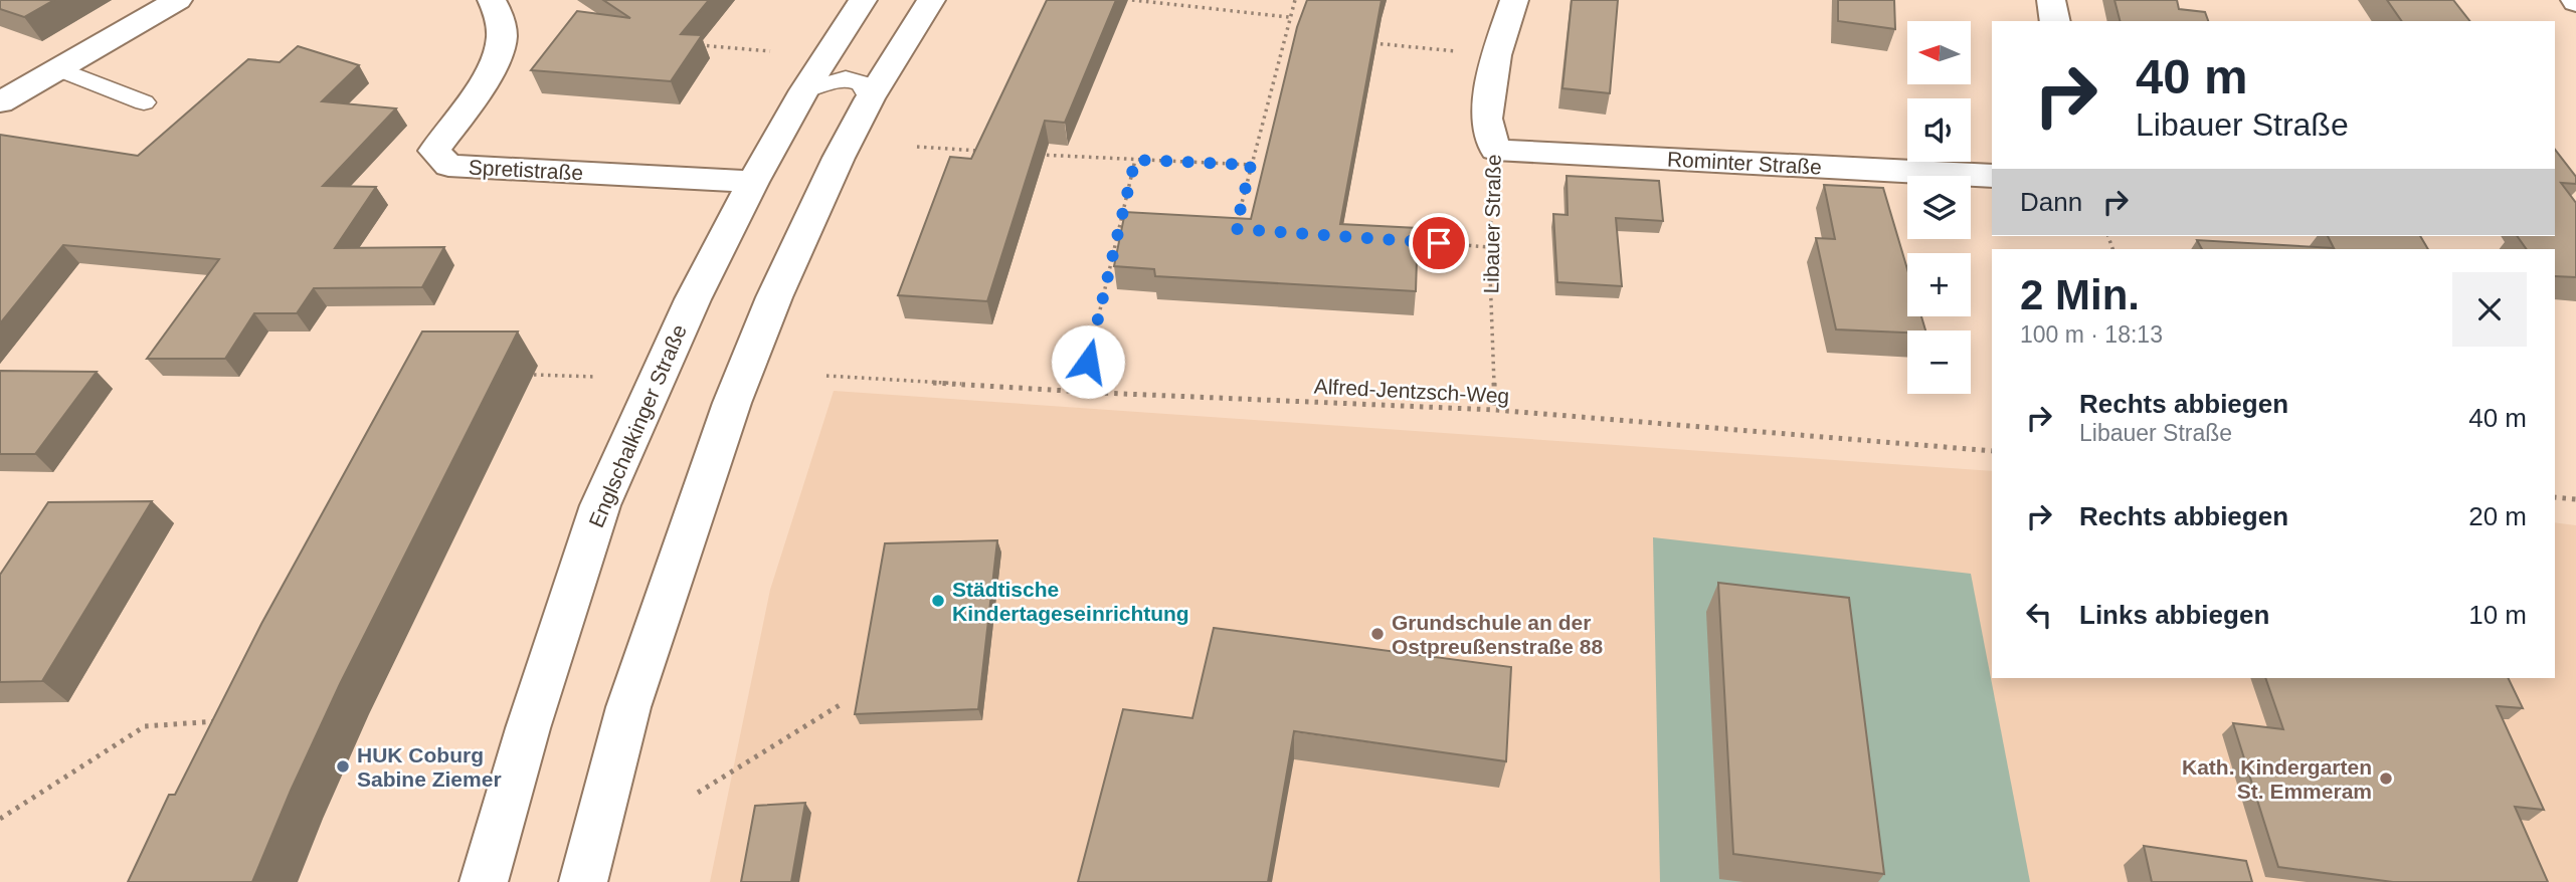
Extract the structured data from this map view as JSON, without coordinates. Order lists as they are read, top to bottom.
{
  "streets": {
    "street": [
      "Rominter Straße",
      "Spretistraße",
      "Libauer Straße",
      "Englschalkinger Straße"
    ],
    "path": ["Alfred-Jentzsch-Weg"]
  },
  "crossings": [
    ["Rominter Straße", "Libauer Straße"],
    ["Spretistraße", "Englschalkinger Straße"],
    ["Libauer Straße", "Alfred-Jentzsch-Weg"]
  ],
  "places": [
    "Städtische Kindertageseinrichtung",
    "Grundschule an der Ostpreußenstraße 88",
    "HUK Coburg Sabine Ziemer",
    "Kath. Kindergarten St. Emmeram"
  ],
  "north": "left",
  "page": {
    "map_buttons": ["+", "−"],
    "turn": ["40 m", "Libauer Straße"],
    "then": "Dann",
    "heading": ["2 Min.", "100 m · 18:13"],
    "list": [
      {
        "name": "Rechts abbiegen",
        "note": "Libauer Straße",
        "value": "40 m"
      },
      {
        "name": "Rechts abbiegen",
        "value": "20 m"
      },
      {
        "name": "Links abbiegen",
        "value": "10 m"
      }
    ]
  }
}
